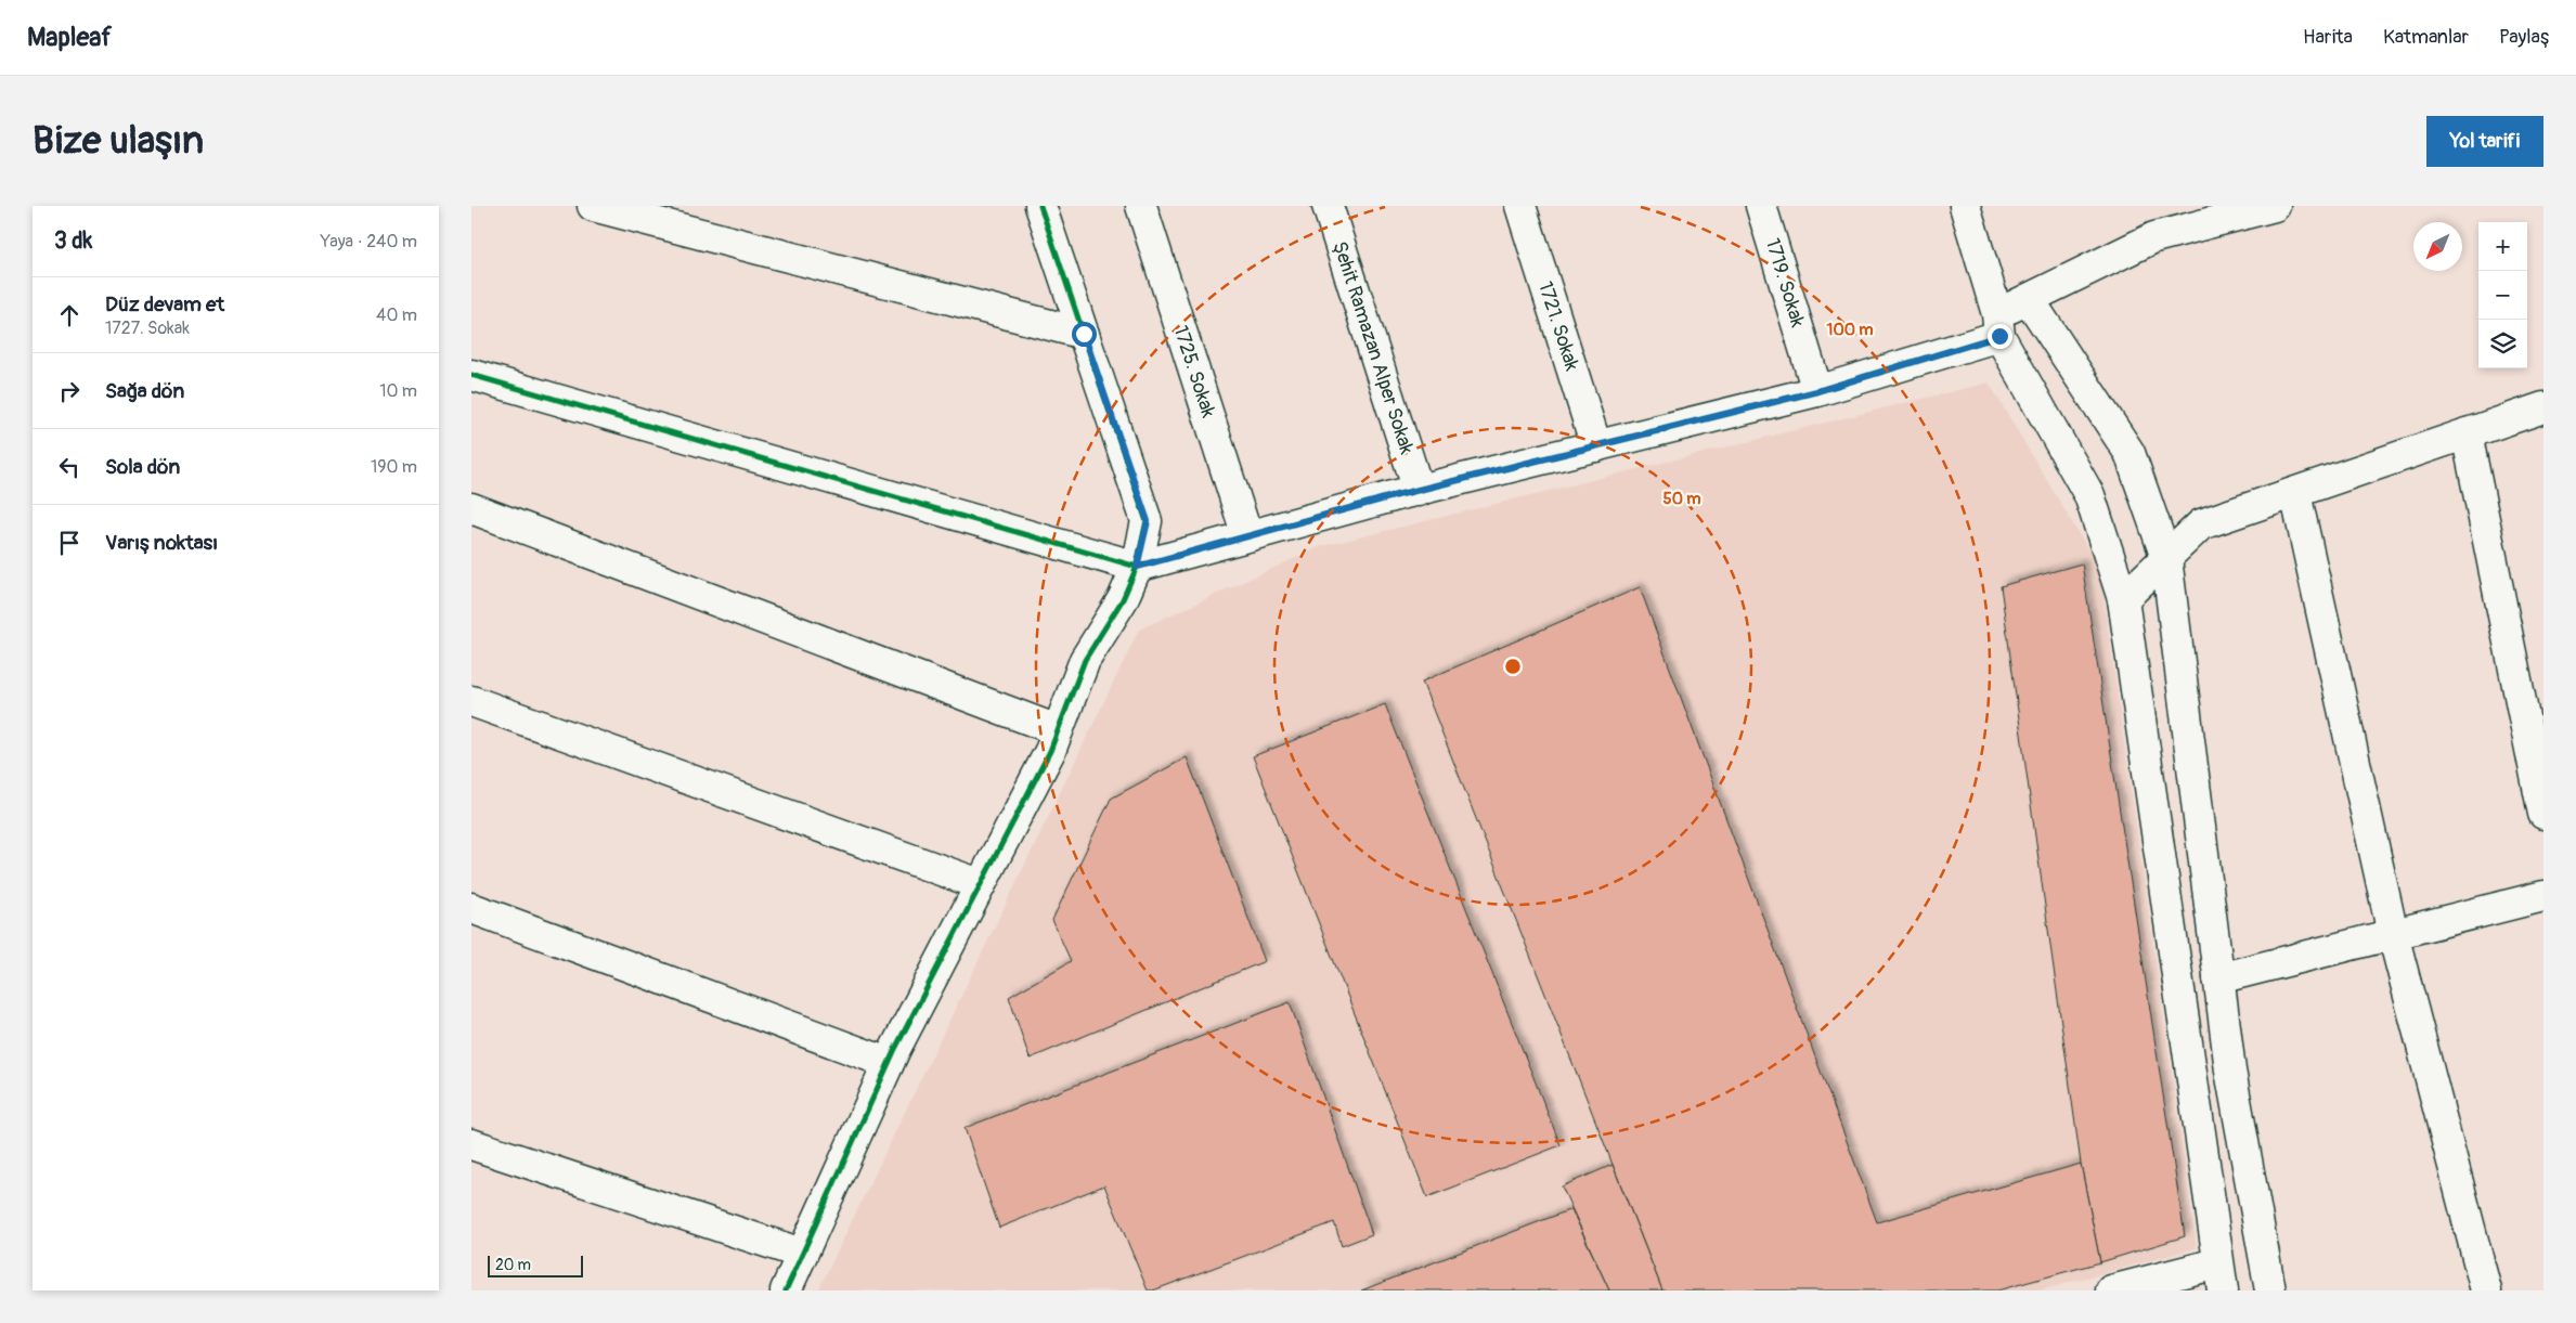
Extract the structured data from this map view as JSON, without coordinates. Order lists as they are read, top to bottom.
{
  "streets": {
    "street": [
      "1719. Sokak",
      "1721. Sokak",
      "Şehit Ramazan Alper Sokak",
      "1725. Sokak"
    ]
  },
  "scale_bar": "20 m",
  "north": "bottom left",
  "page": {
    "header": "Mapleaf",
    "nav": ["Harita", "Katmanlar", "Paylaş"],
    "buttons": "Yol tarifi",
    "title": "Bize ulaşın",
    "heading": ["3 dk", "Yaya · 240 m"],
    "map_buttons": ["+", "−"],
    "list": [
      ["Düz devam et", "1727. Sokak", "40 m"],
      ["Sağa dön", "10 m"],
      ["Sola dön", "190 m"],
      "Varış noktası"
    ],
    "scale": "20 m"
  },
  "rings": ["100 m", "50 m"]
}
